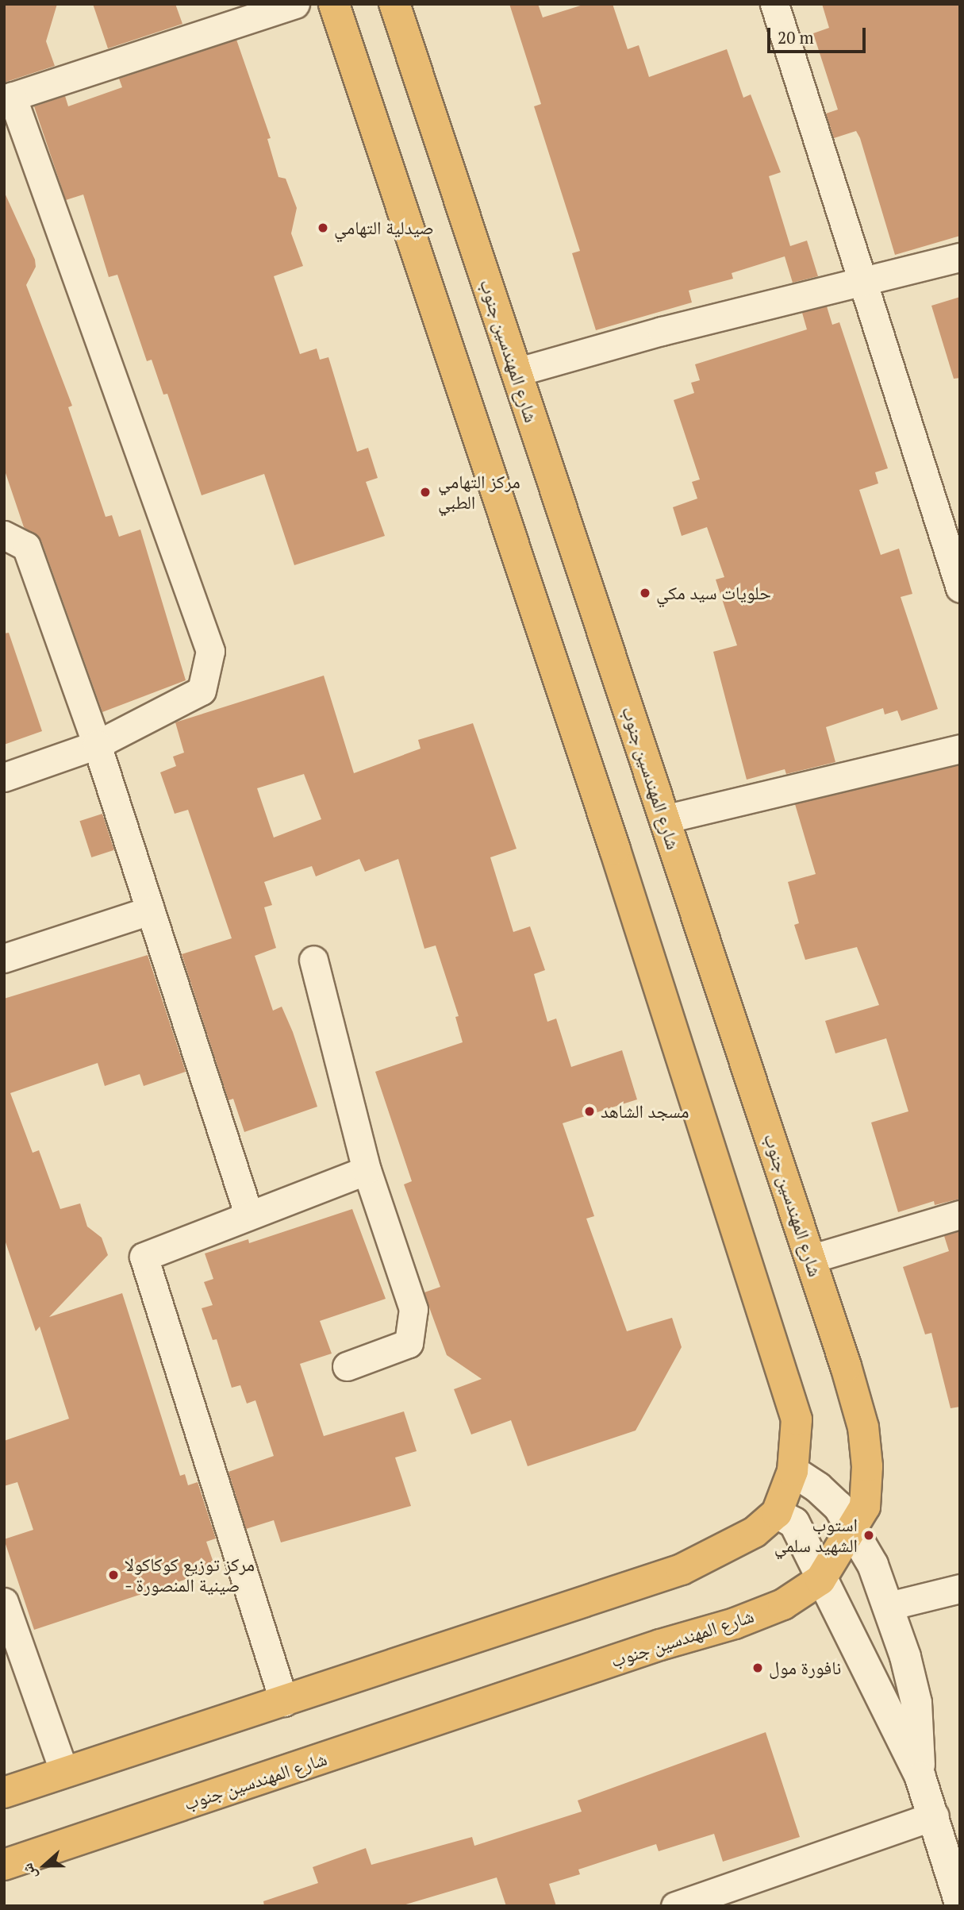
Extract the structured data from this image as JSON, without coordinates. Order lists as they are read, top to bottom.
{
  "streets": {
    "highway": ["شارع المهندسين جنوب"]
  },
  "places": [
    "صيدلية التهامي",
    "مركز التهامي الطبي",
    "حلويات سيد مكي",
    "مسجد الشاهد",
    "استوب الشهيد سلمي",
    "مركز توزيع كوكاكولا - صينية المنصورة",
    "نافورة مول"
  ],
  "scale_bar": "20 m",
  "north": "left"
}
